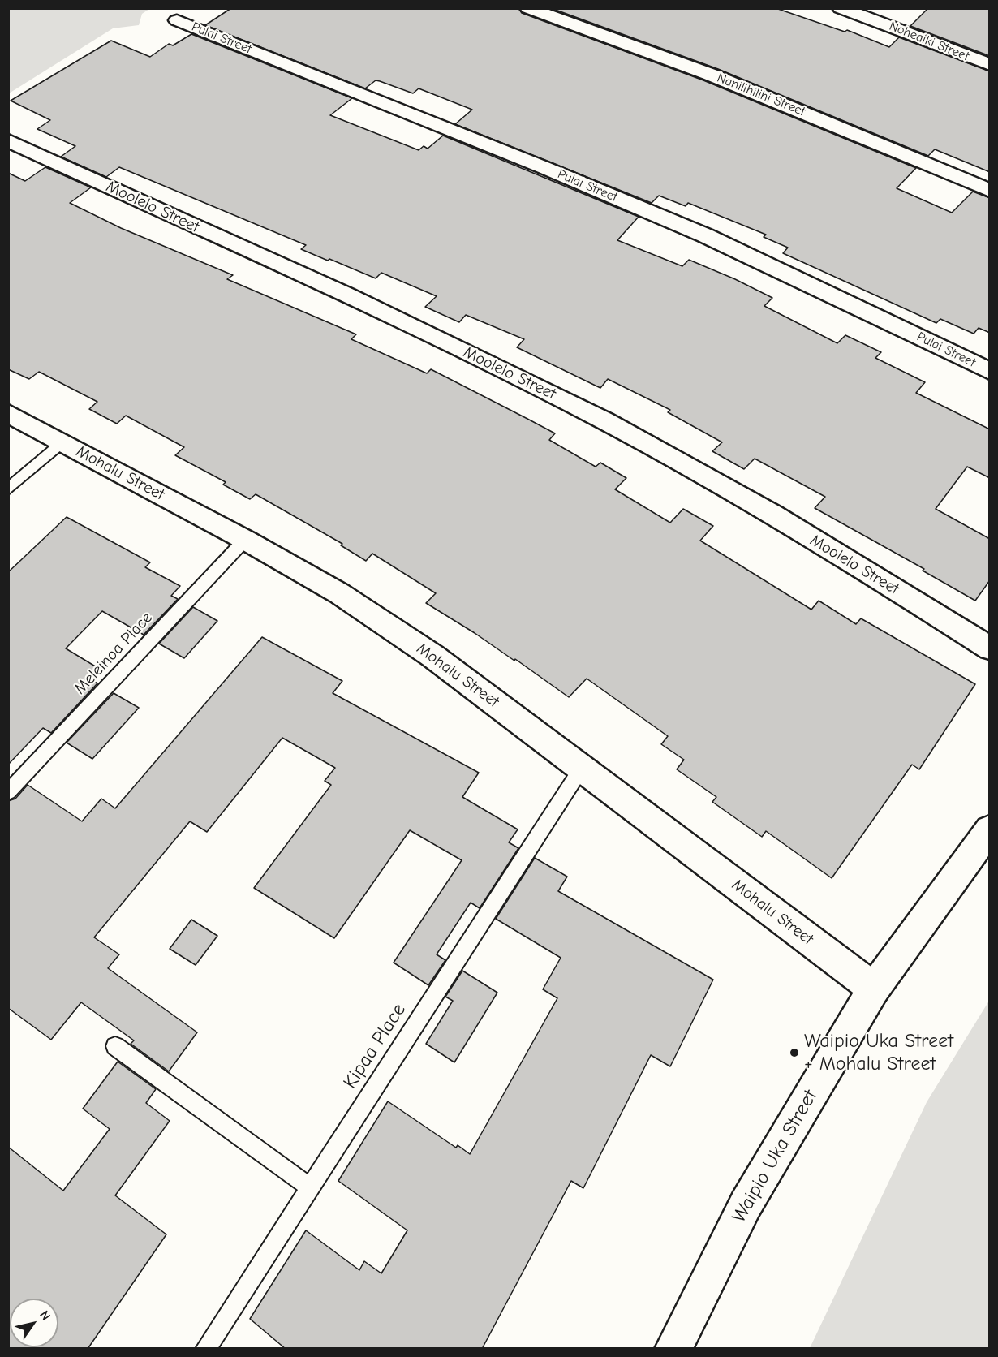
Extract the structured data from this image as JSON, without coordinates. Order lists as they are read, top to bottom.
{
  "streets": {
    "street": [
      "Pulai Street",
      "Noheaiki Street",
      "Nanilihilihi Street",
      "Moolelo Street",
      "Mohalu Street",
      "Waipio Uka Street"
    ],
    "lane": ["Meleinoa Place", "Kipaa Place"]
  },
  "crossings": [
    ["Mohalu Street", "Meleinoa Place"],
    ["Mohalu Street", "Kipaa Place"],
    ["Mohalu Street", "Waipio Uka Street"]
  ],
  "places": ["Waipio Uka Street + Mohalu Street"],
  "north": "top right"
}
